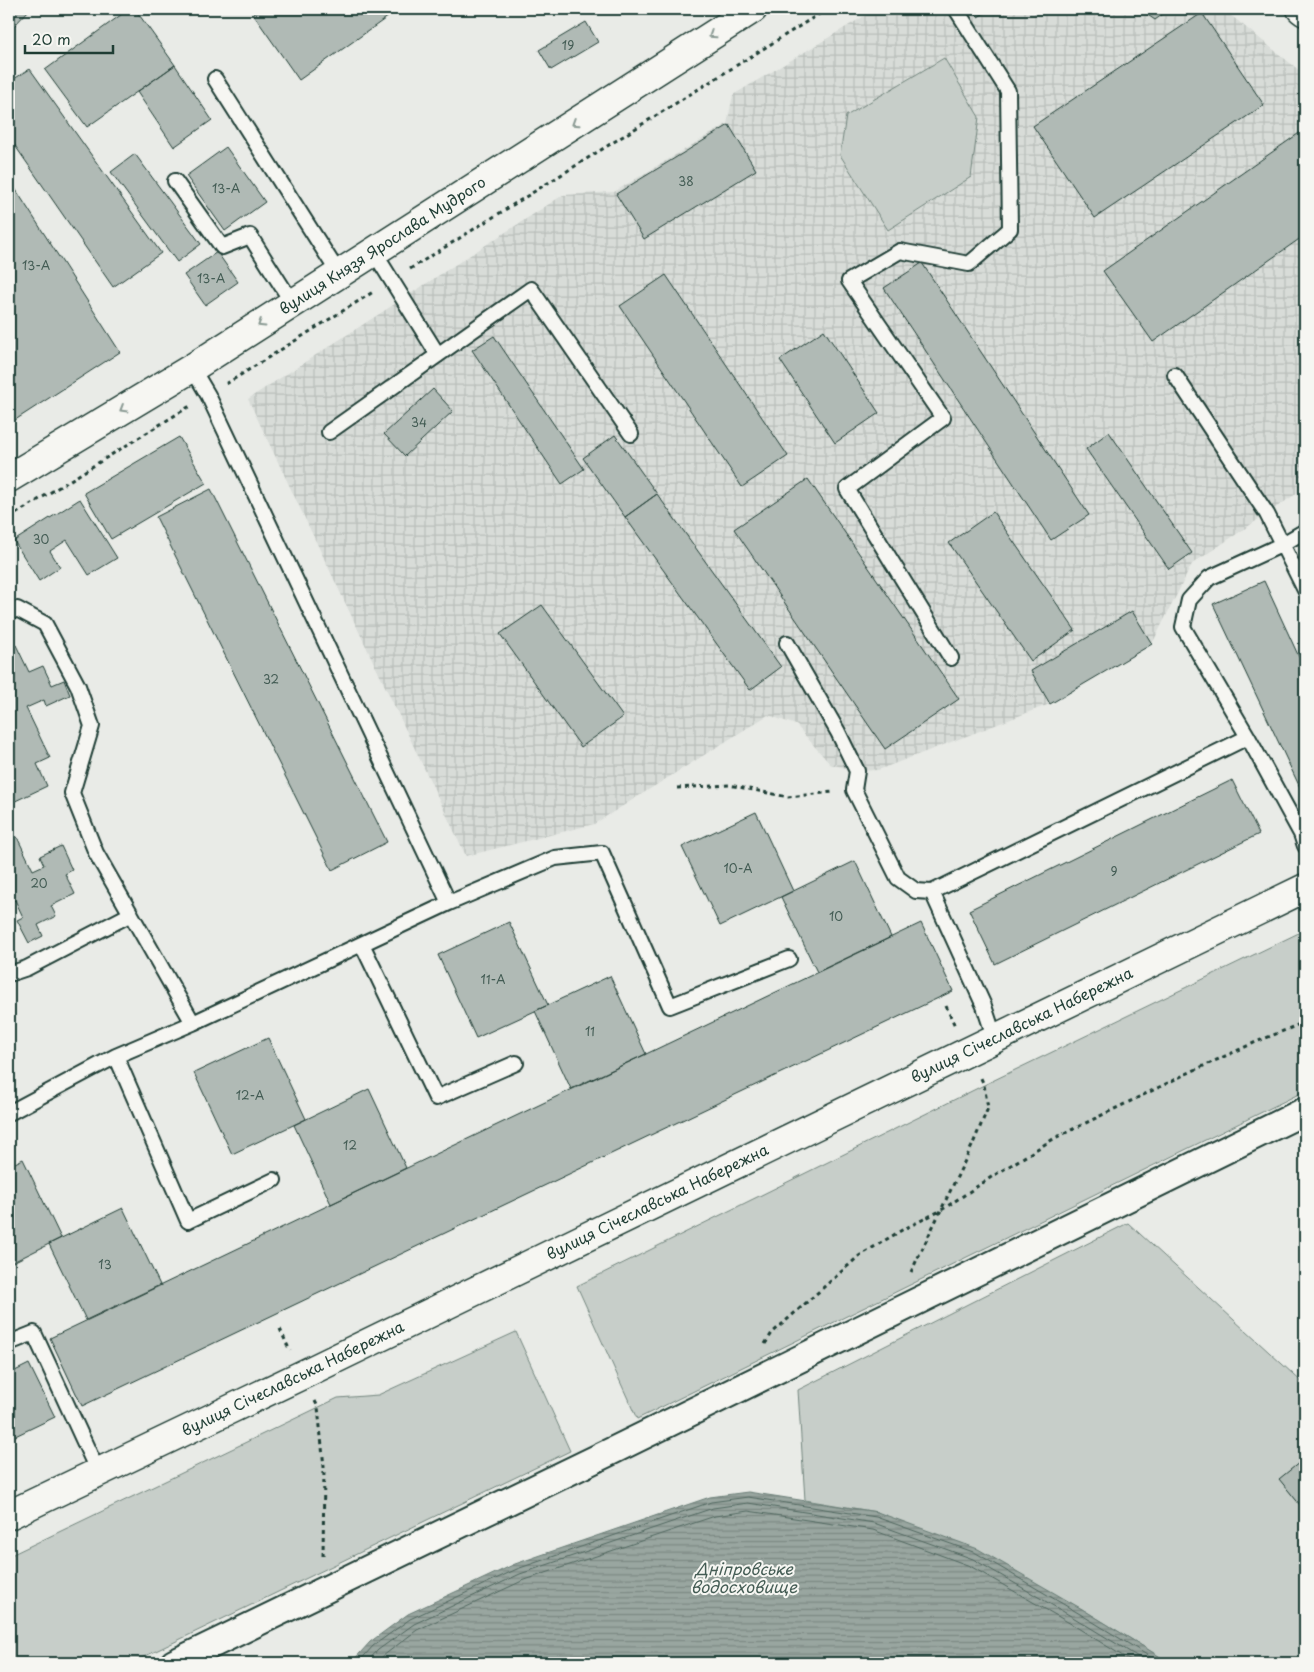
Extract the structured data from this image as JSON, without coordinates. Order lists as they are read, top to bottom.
{
  "streets": {
    "main road": ["вулиця Князя Ярослава Мудрого", "вулиця Січеславська Набережна"]
  },
  "one_way": ["вулиця Князя Ярослава Мудрого"],
  "water": ["Дніпровське водосховище"],
  "house_numbers": [
    "19",
    "38",
    "13-А",
    "13-А",
    "13-А",
    "34",
    "30",
    "32",
    "10-А",
    "9",
    "20",
    "10",
    "11-А",
    "11",
    "12-А",
    "12",
    "13"
  ],
  "scale_bar": "20 m"
}
